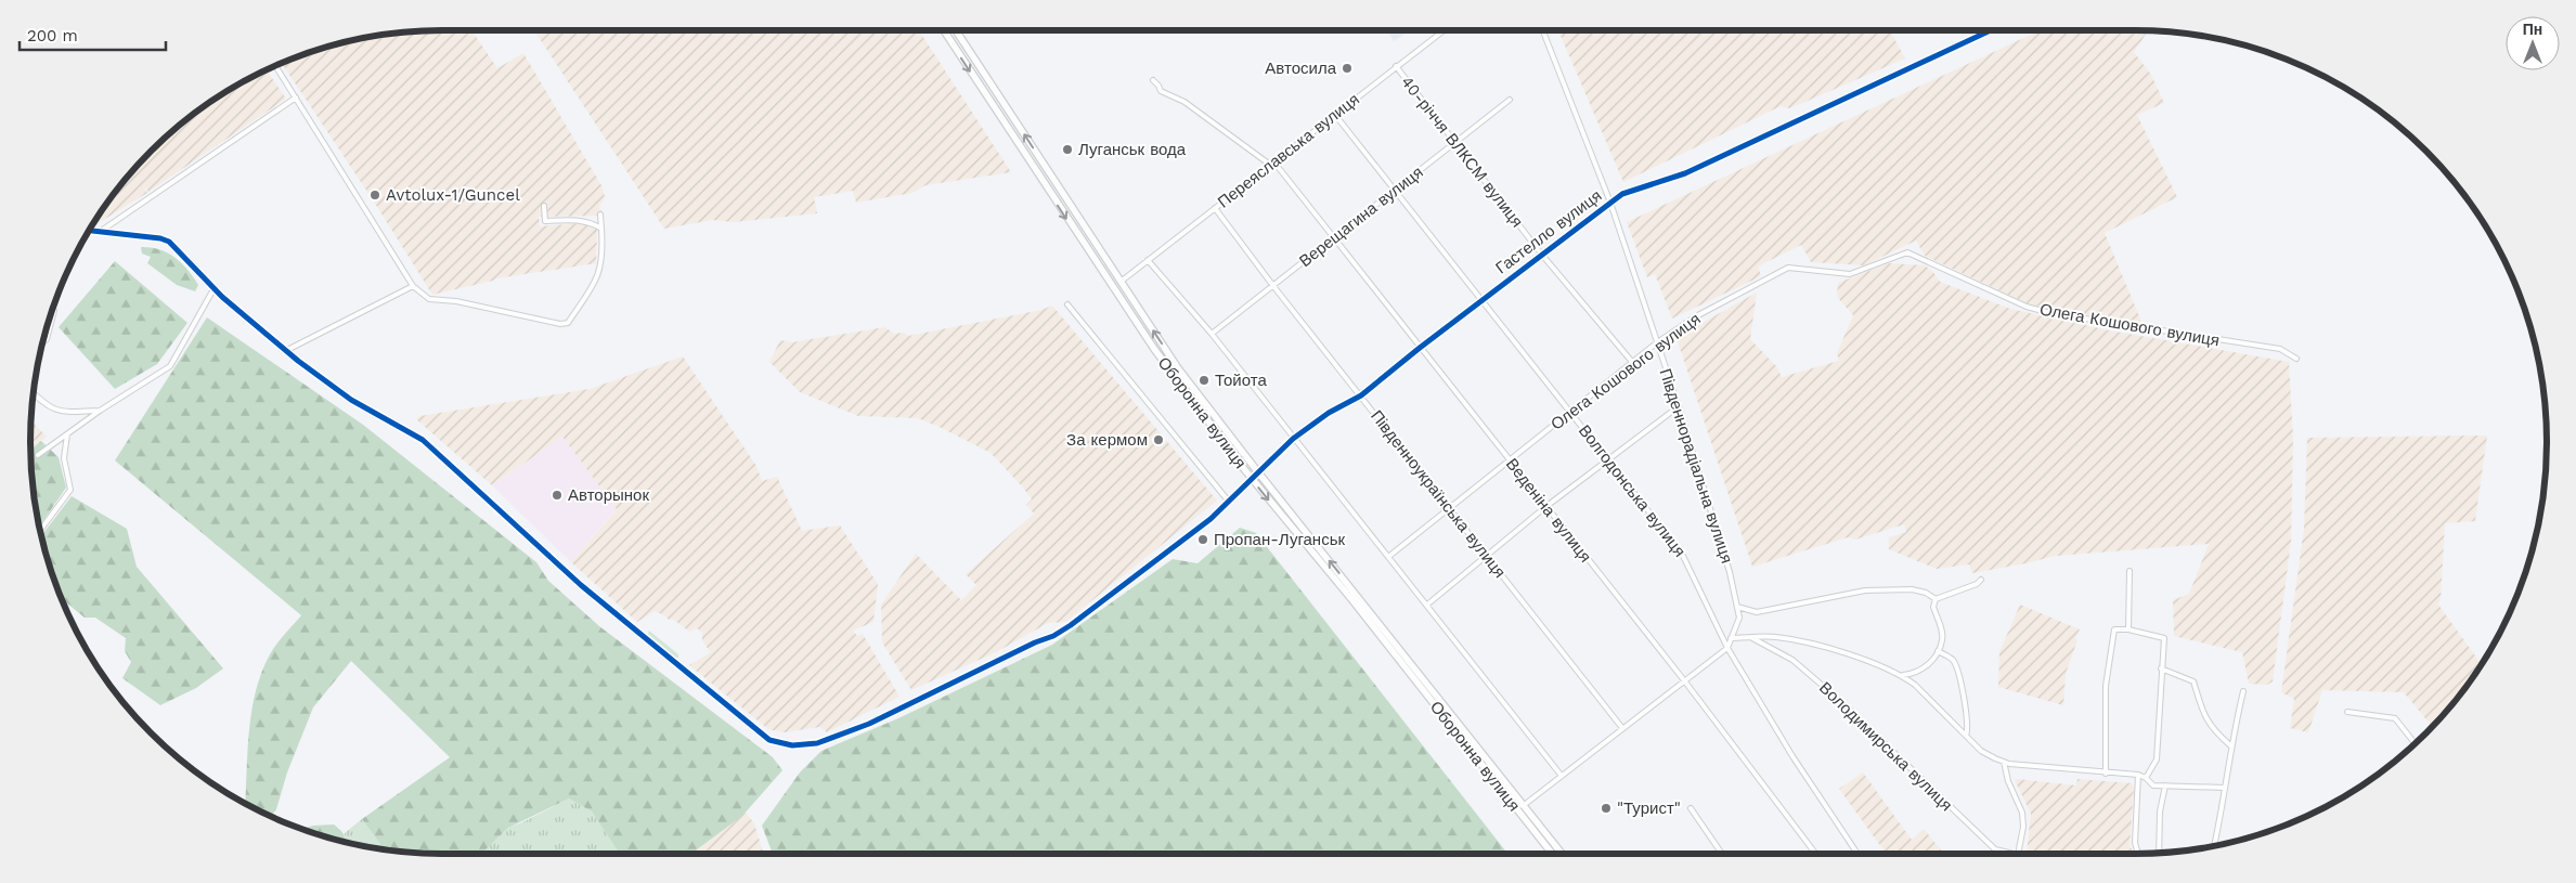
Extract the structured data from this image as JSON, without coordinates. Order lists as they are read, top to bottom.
{
  "streets": {
    "main road": ["Оборонна вулиця"],
    "street": [
      "Переяславська вулиця",
      "40-річчя ВЛКСМ вулиця",
      "Верещагина вулиця",
      "Гастелло вулиця",
      "Олега Кошового вулиця",
      "Південнорадіальна вулиця",
      "Волгодонська вулиця",
      "Південноукраїнська вулиця",
      "Веденіна вулиця",
      "Володимирська вулиця"
    ]
  },
  "crossings": [
    ["Переяславська вулиця", "40-річчя ВЛКСМ вулиця"],
    ["Переяславська вулиця", "Оборонна вулиця"],
    ["Переяславська вулиця", "Волгодонська вулиця"],
    ["Переяславська вулиця", "Південноукраїнська вулиця"],
    ["Переяславська вулиця", "Веденіна вулиця"],
    ["40-річчя ВЛКСМ вулиця", "Верещагина вулиця"],
    ["40-річчя ВЛКСМ вулиця", "Гастелло вулиця"],
    ["40-річчя ВЛКСМ вулиця", "Олега Кошового вулиця"],
    ["Верещагина вулиця", "Волгодонська вулиця"],
    ["Верещагина вулиця", "Південноукраїнська вулиця"],
    ["Верещагина вулиця", "Веденіна вулиця"],
    ["Гастелло вулиця", "Оборонна вулиця"],
    ["Гастелло вулиця", "Південнорадіальна вулиця"],
    ["Гастелло вулиця", "Волгодонська вулиця"],
    ["Гастелло вулиця", "Південноукраїнська вулиця"],
    ["Гастелло вулиця", "Веденіна вулиця"],
    ["Олега Кошового вулиця", "Південнорадіальна вулиця"],
    ["Олега Кошового вулиця", "Волгодонська вулиця"],
    ["Олега Кошового вулиця", "Південноукраїнська вулиця"],
    ["Олега Кошового вулиця", "Веденіна вулиця"],
    ["Південнорадіальна вулиця", "Волгодонська вулиця"]
  ],
  "places": [
    "Автосила",
    "Луганськ вода",
    "Avtolux-1/Guncel",
    "Тойота",
    "За кермом",
    "Авторынок",
    "Пропан-Луганськ",
    "\"Турист\""
  ],
  "scale_bar": "200 m",
  "north": "top"
}
